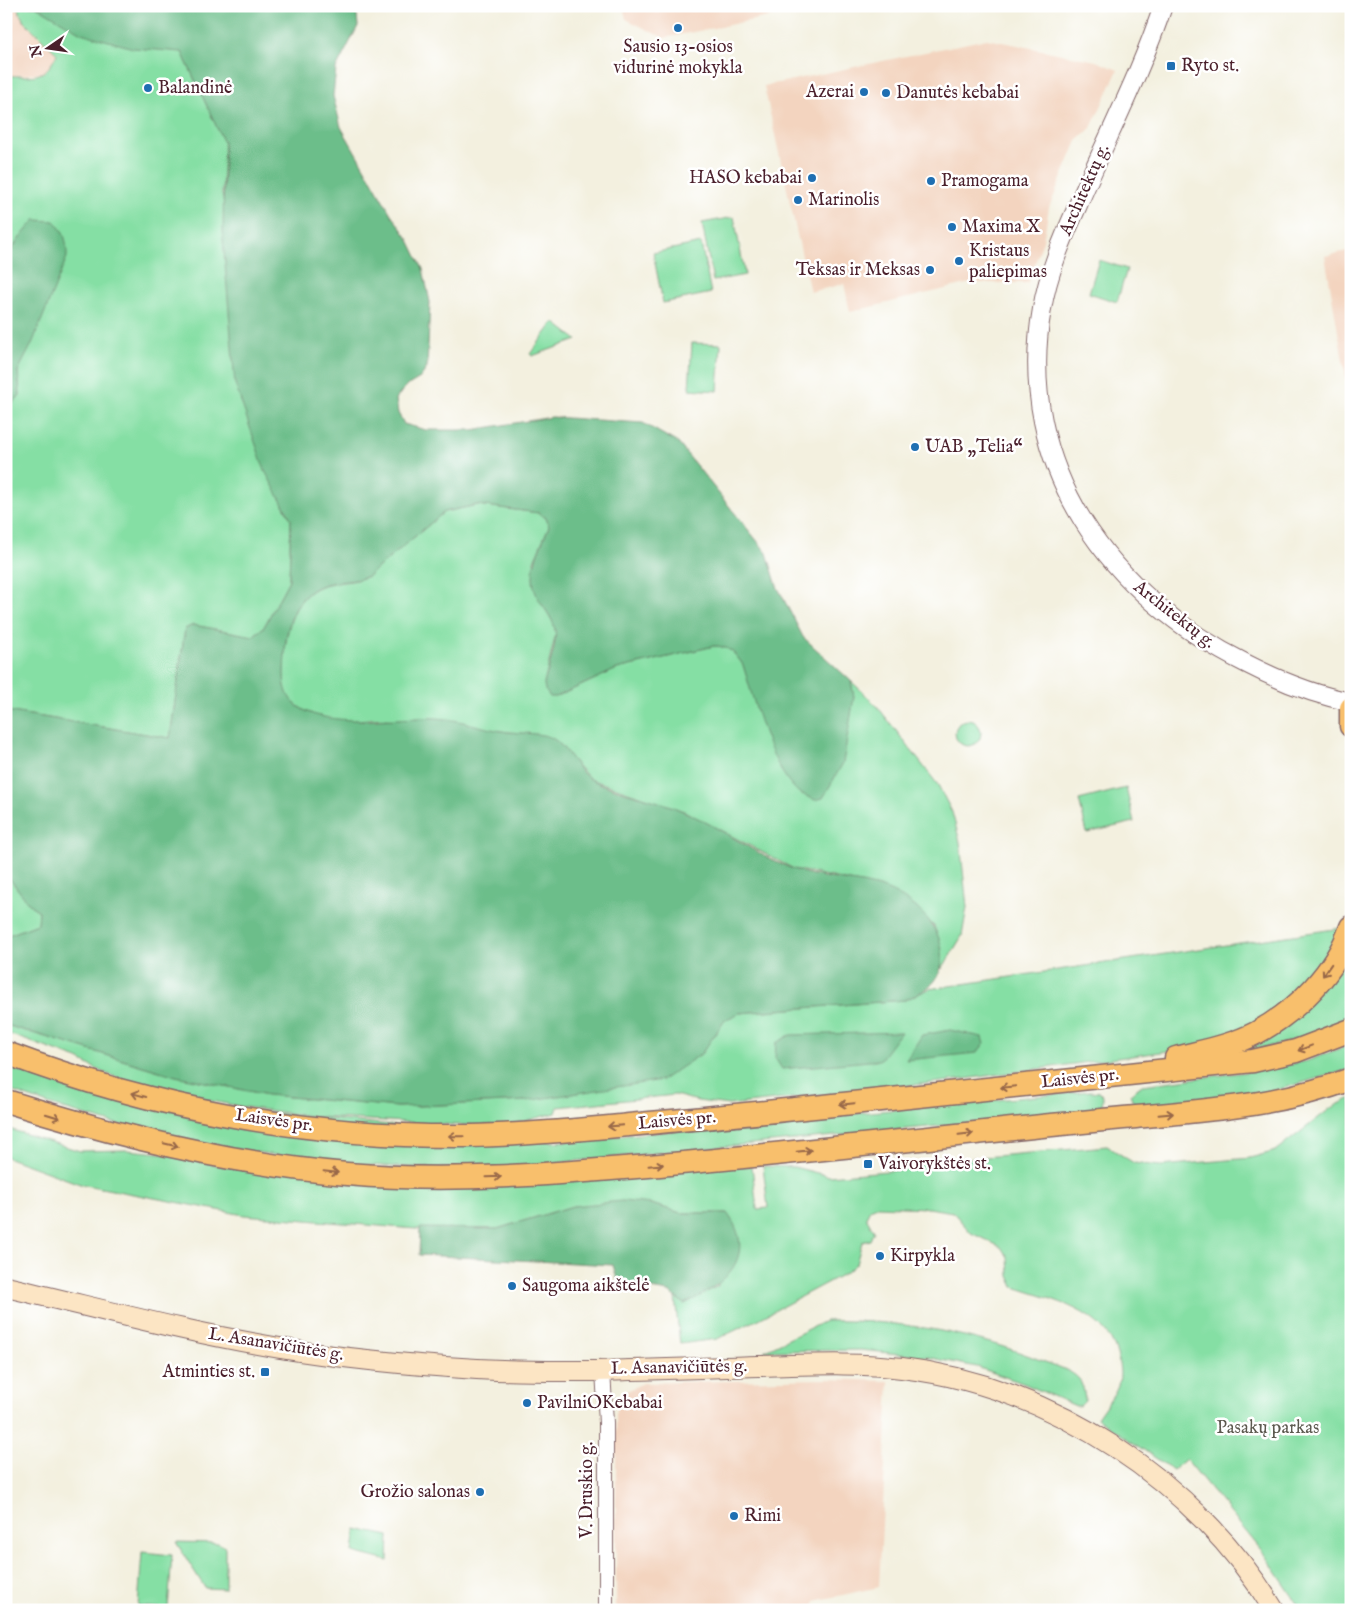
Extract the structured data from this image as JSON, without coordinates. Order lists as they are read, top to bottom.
{
  "streets": {
    "main road": ["Laisvės pr.", "L. Asanavičiūtės g."],
    "street": ["Architektų g.", "V. Druskio g."]
  },
  "crossings": [
    ["L. Asanavičiūtės g.", "V. Druskio g."]
  ],
  "parks": ["Pasakų parkas"],
  "places": {
    "other": [
      "Sausio 13-osios vidurinė mokykla",
      "Balandinė",
      "Azerai",
      "Danutės kebabai",
      "HASO kebabai",
      "Pramogama",
      "Marinolis",
      "Maxima X",
      "Kristaus paliepimas",
      "Teksas ir Meksas",
      "UAB „Telia“",
      "Kirpykla",
      "Saugoma aikštelė",
      "PavilniOKebabai",
      "Grožio salonas",
      "Rimi"
    ],
    "transit": ["Ryto st.", "Vaivorykštės st.", "Atminties st."]
  },
  "north": "left"
}
